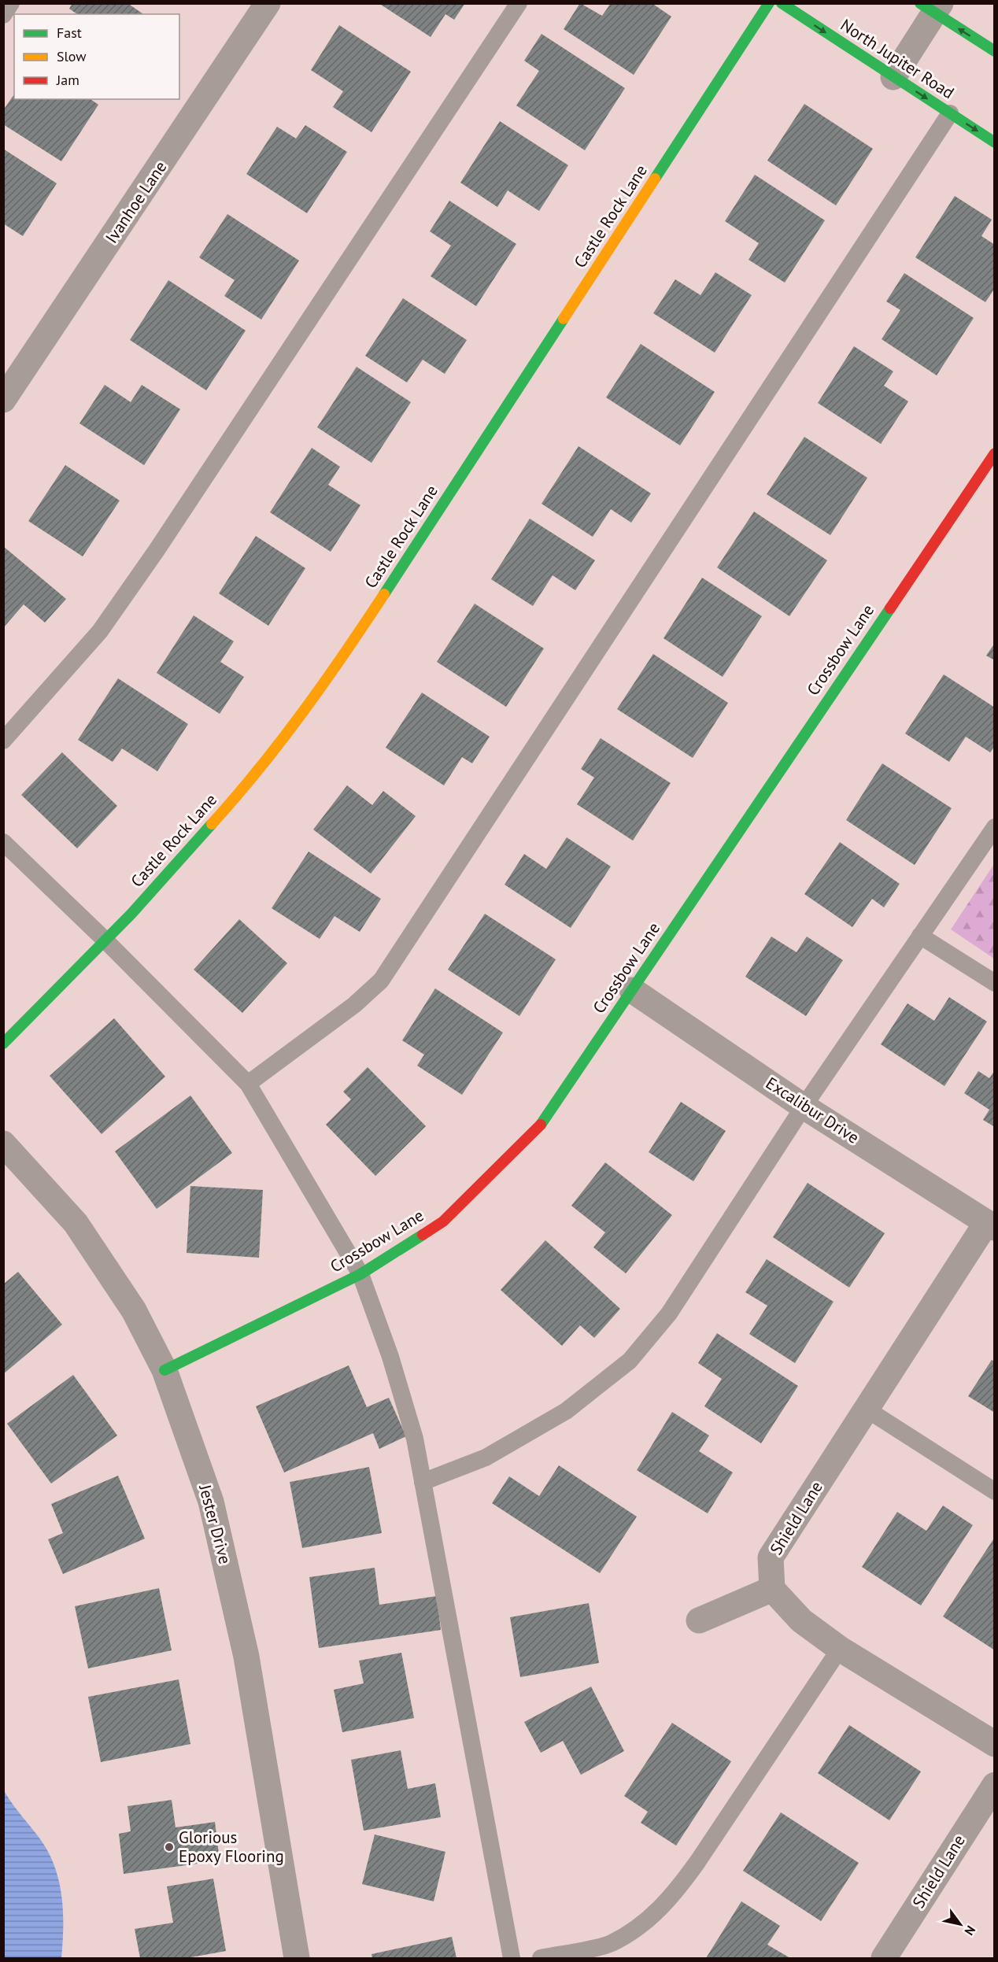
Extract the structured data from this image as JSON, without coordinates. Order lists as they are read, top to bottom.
{
  "streets": {
    "street": [
      "North Jupiter Road",
      "Ivanhoe Lane",
      "Castle Rock Lane",
      "Crossbow Lane",
      "Excalibur Drive",
      "Shield Lane",
      "Jester Drive"
    ]
  },
  "crossings": [
    ["Crossbow Lane", "Excalibur Drive"],
    ["Crossbow Lane", "Jester Drive"],
    ["Excalibur Drive", "Shield Lane"]
  ],
  "one_way": ["North Jupiter Road"],
  "places": ["Glorious Epoxy Flooring"],
  "legend": ["Fast", "Slow", "Jam"],
  "north": "bottom right"
}
